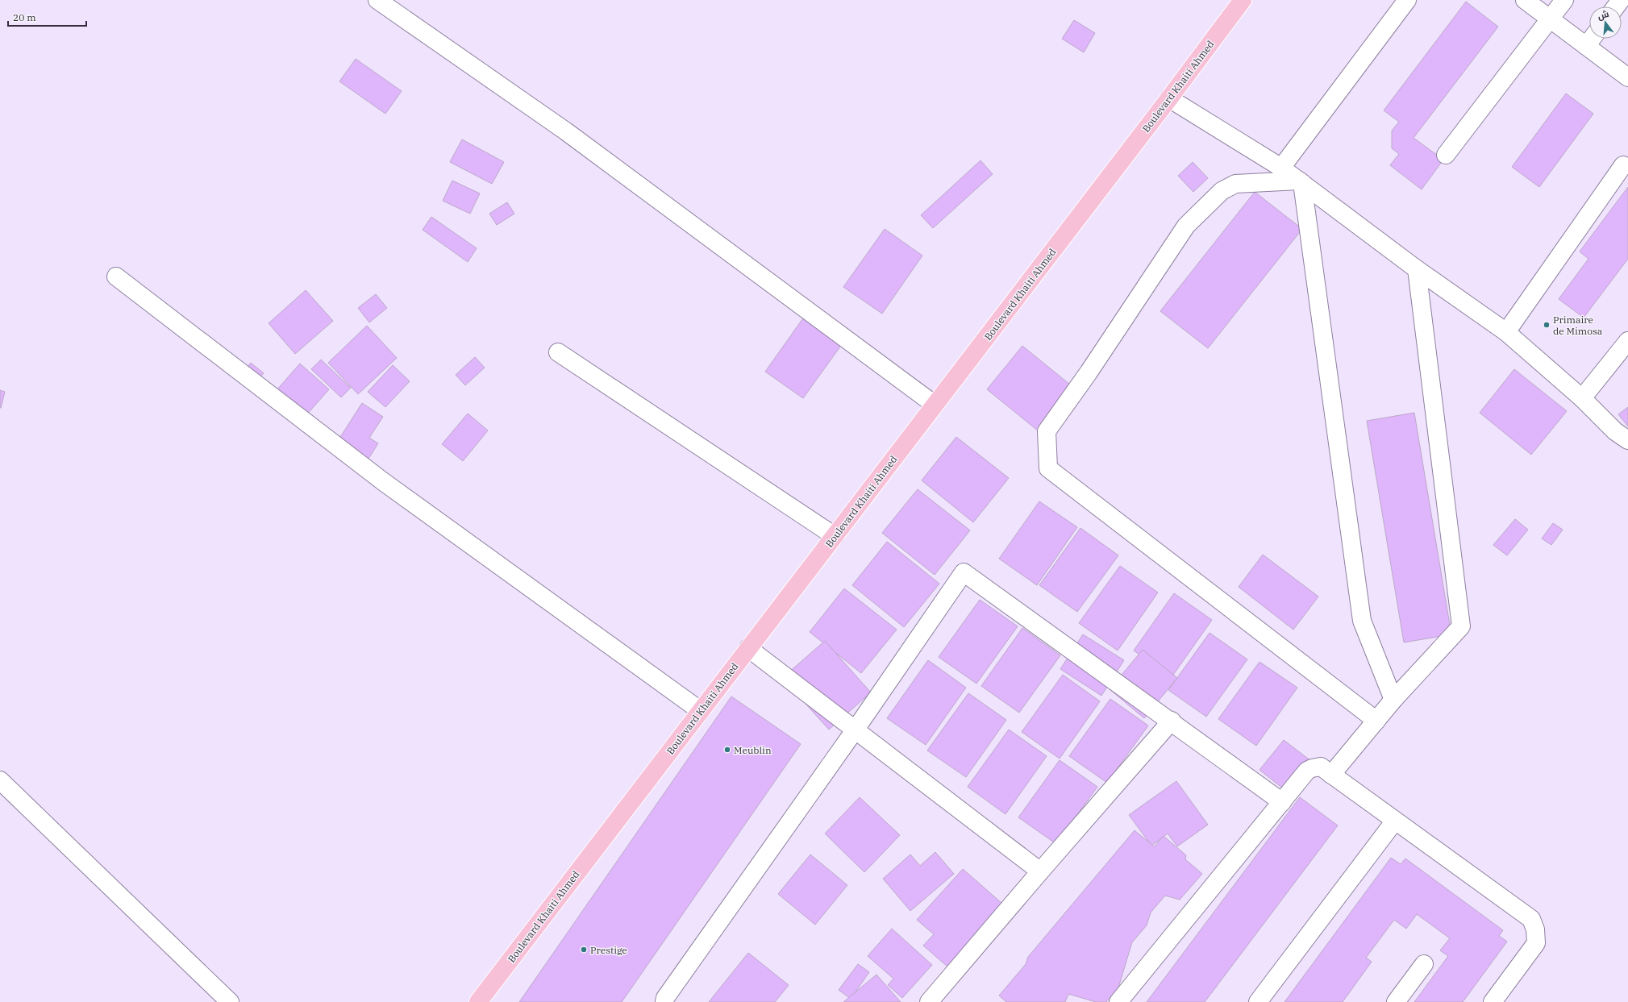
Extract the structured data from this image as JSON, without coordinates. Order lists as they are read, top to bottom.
{
  "streets": {
    "highway": ["Boulevard Khaiti Ahmed"]
  },
  "places": ["Primaire de Mimosa", "Meublin", "Prestige"],
  "scale_bar": "20 m",
  "north": "top"
}
